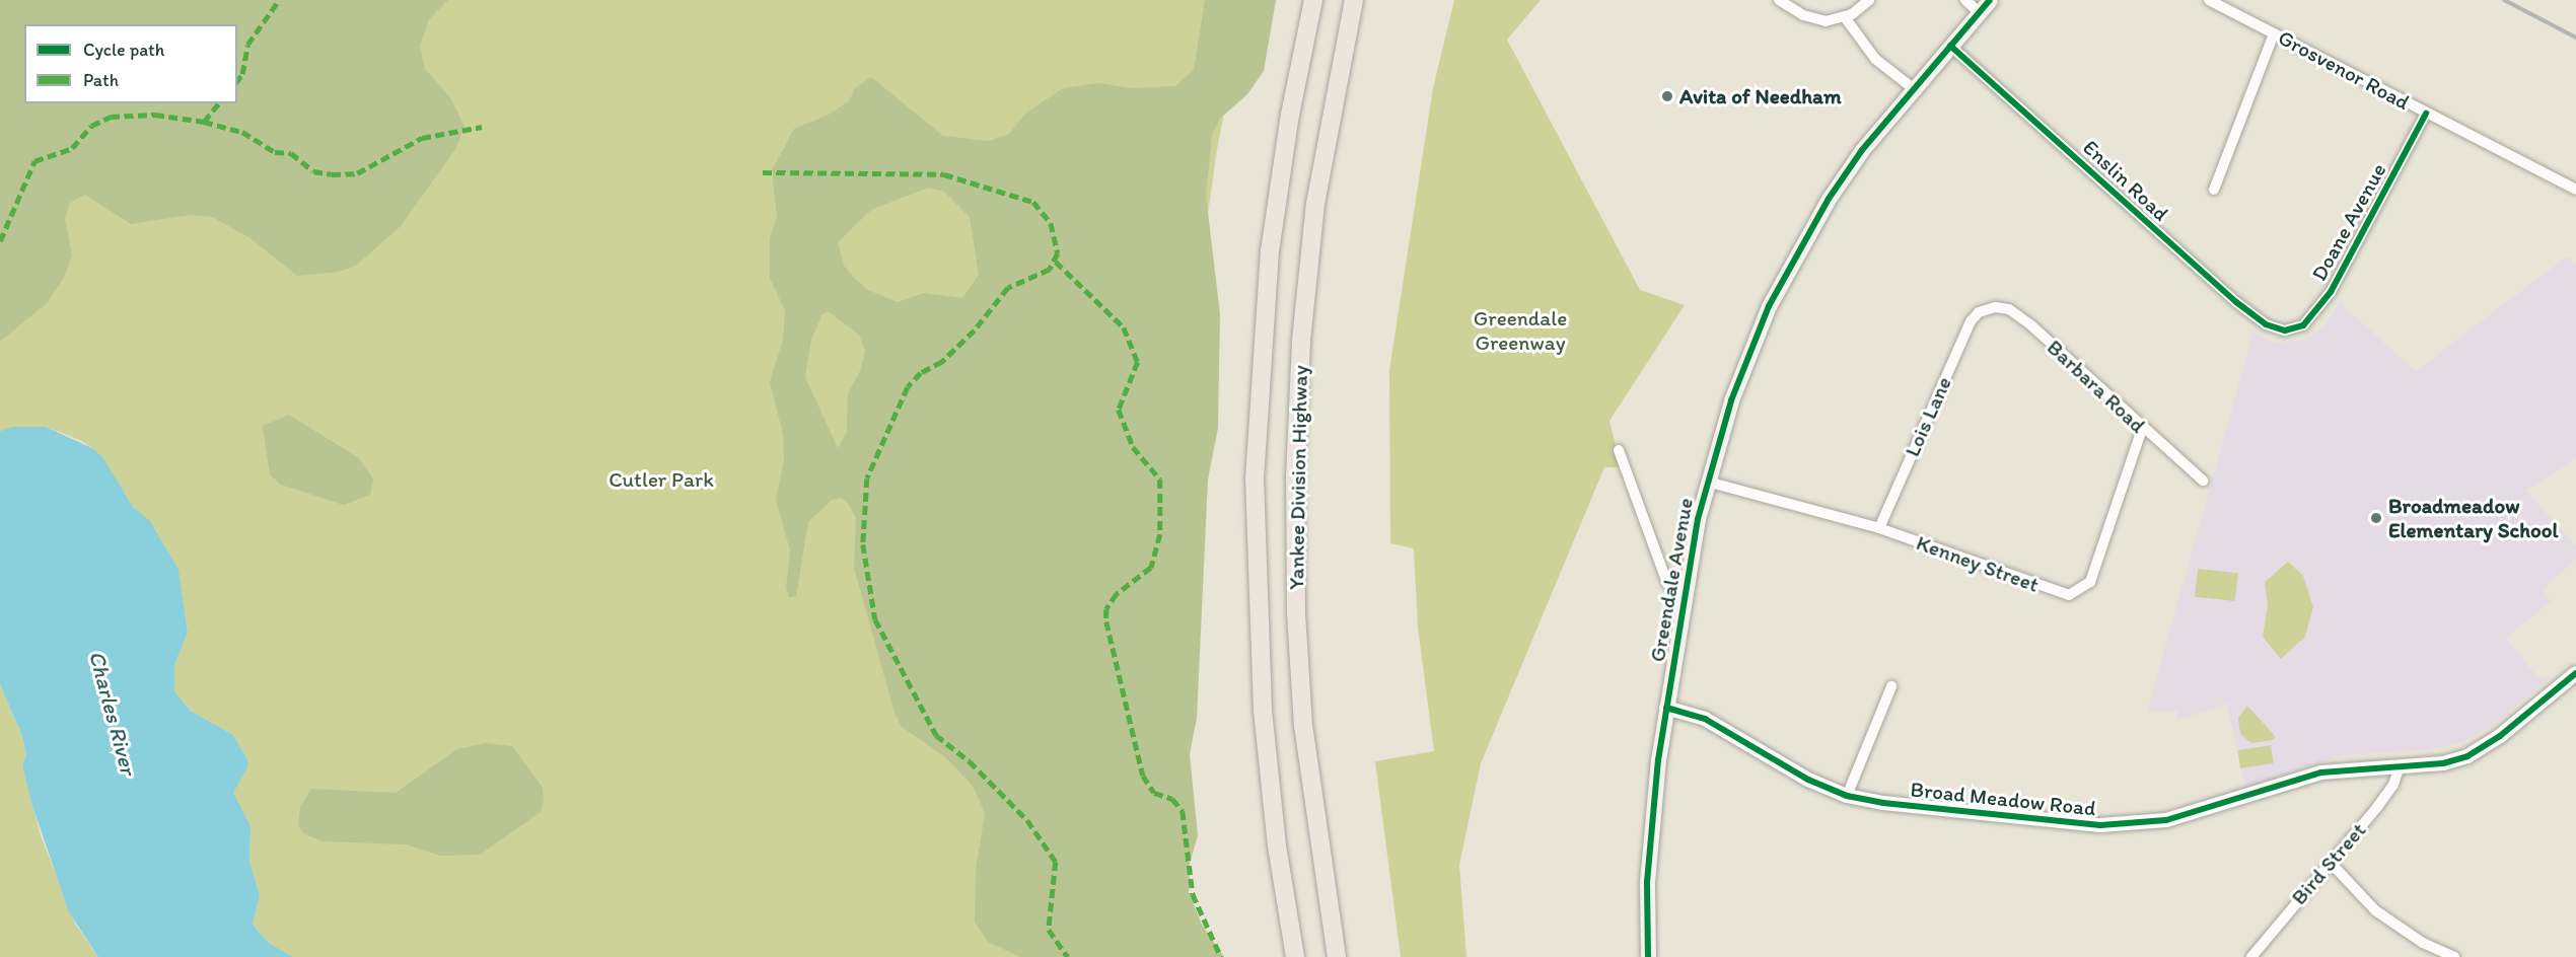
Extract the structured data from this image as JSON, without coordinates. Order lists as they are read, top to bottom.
{
  "streets": {
    "highway": ["Yankee Division Highway"],
    "main road": ["Greendale Avenue"],
    "street": [
      "Grosvenor Road",
      "Enslin Road",
      "Doane Avenue",
      "Barbara Road",
      "Lois Lane",
      "Kenney Street",
      "Broad Meadow Road",
      "Bird Street"
    ]
  },
  "crossings": [
    ["Grosvenor Road", "Doane Avenue"],
    ["Enslin Road", "Doane Avenue"],
    ["Enslin Road", "Greendale Avenue"],
    ["Barbara Road", "Lois Lane"],
    ["Barbara Road", "Kenney Street"],
    ["Lois Lane", "Kenney Street"],
    ["Kenney Street", "Greendale Avenue"],
    ["Greendale Avenue", "Broad Meadow Road"],
    ["Broad Meadow Road", "Bird Street"]
  ],
  "water": ["Charles River"],
  "parks": ["Greendale Greenway", "Cutler Park"],
  "places": ["Avita of Needham", "Broadmeadow Elementary School"],
  "legend": ["Cycle path", "Path"]
}
